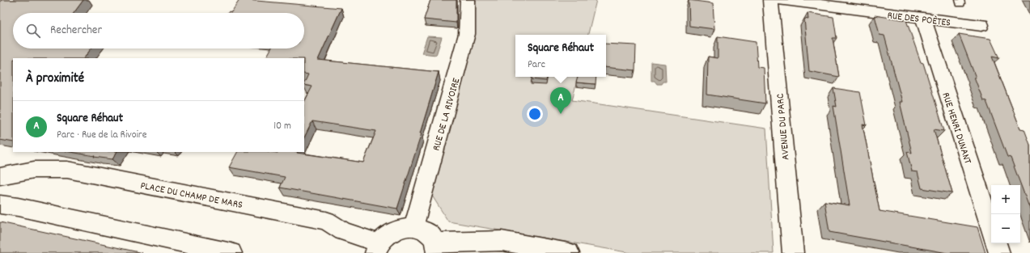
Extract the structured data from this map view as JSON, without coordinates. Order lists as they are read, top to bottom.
{
  "streets": {
    "street": [
      "RUE DES POÈTES",
      "RUE DE LA RIVOIRE",
      "AVENUE DU PARC",
      "RUE HENRI DUNANT",
      "PLACE DU CHAMP DE MARS"
    ]
  },
  "crossings": [
    ["RUE DES POÈTES", "RUE HENRI DUNANT"]
  ],
  "page": {
    "search": "Rechercher",
    "popup": ["Square Réhaut", "Parc"],
    "heading": "À proximité",
    "pins": "A",
    "list": [
      {
        "mark": "A",
        "name": "Square Réhaut",
        "note": "Parc · Rue de la Rivoire",
        "value": "10 m"
      }
    ],
    "map_buttons": ["+", "−"]
  }
}
